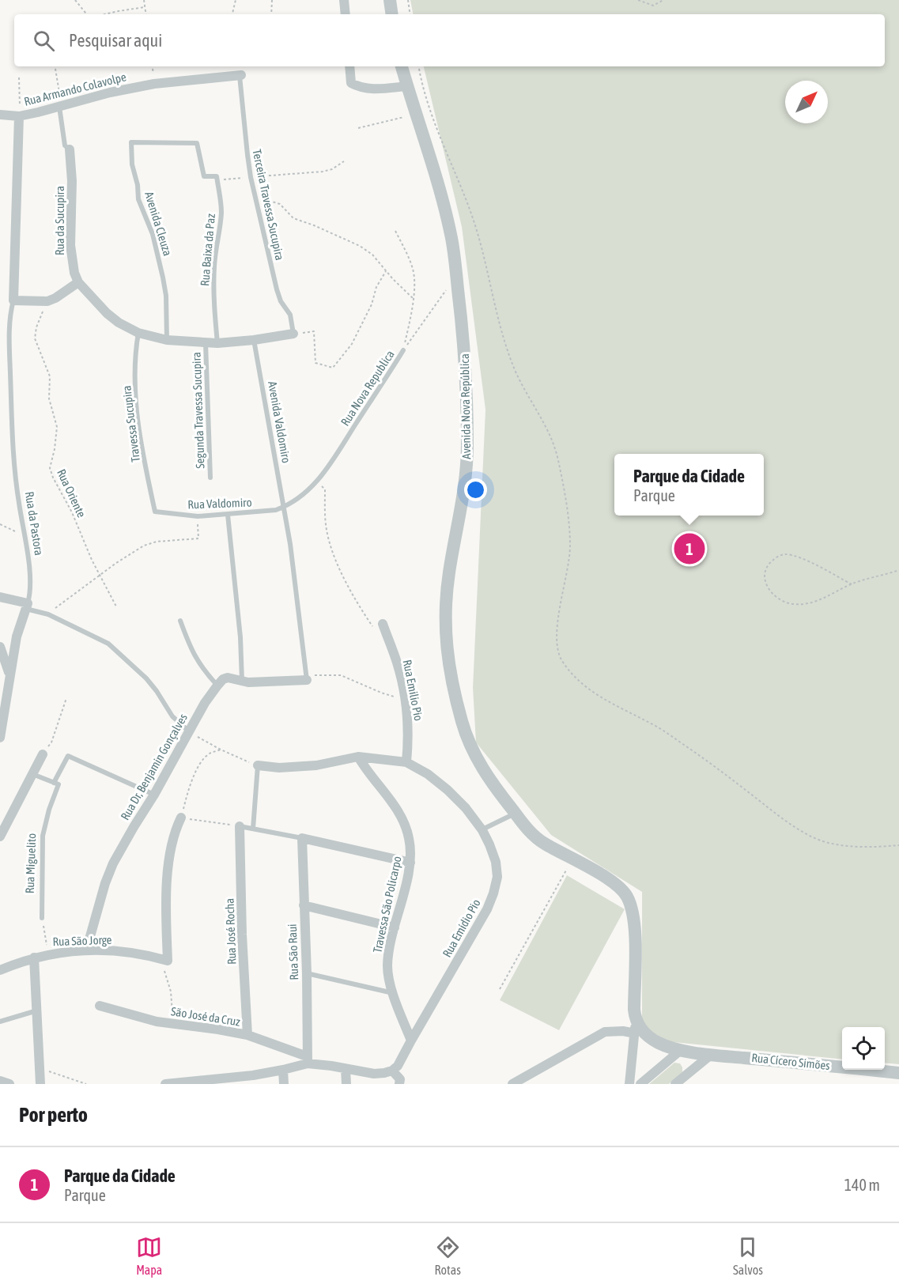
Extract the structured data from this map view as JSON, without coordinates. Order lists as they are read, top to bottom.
{
  "streets": {
    "street": [
      "Rua Armando Colavolpe",
      "Rua da Sucupira",
      "Avenida Nova República",
      "Rua da Pastora",
      "Rua Emilio Pio",
      "Rua Dr, Benjamin Gonçalves",
      "Travessa São Policarpo",
      "Rua Emídio Pio",
      "Rua José Rocha",
      "Rua São Jorge",
      "Rua São Raui",
      "São José da Cruz",
      "Rua Cícero Simões"
    ],
    "lane": [
      "Terceira Travessa Sucupira",
      "Avenida Cleuza",
      "Rua Baixa da Paz",
      "Rua Nova Republica",
      "Segunda Travessa Sucupira",
      "Avenida Valdomiro",
      "Travessa Sucupira",
      "Rua Valdomiro",
      "Rua Miguelito"
    ],
    "path": ["Rua Oriente"]
  },
  "crossings": [
    ["Rua Armando Colavolpe", "Terceira Travessa Sucupira"],
    ["Terceira Travessa Sucupira", "Rua da Sucupira"],
    ["Rua da Sucupira", "Avenida Cleuza"],
    ["Rua da Sucupira", "Rua Baixa da Paz"],
    ["Rua da Sucupira", "Segunda Travessa Sucupira"],
    ["Rua da Sucupira", "Avenida Valdomiro"],
    ["Rua da Sucupira", "Travessa Sucupira"],
    ["Avenida Cleuza", "Rua Baixa da Paz"],
    ["Rua Nova Republica", "Avenida Valdomiro"],
    ["Rua Nova Republica", "Rua Valdomiro"],
    ["Avenida Nova República", "Rua Cícero Simões"],
    ["Avenida Valdomiro", "Rua Valdomiro"],
    ["Travessa Sucupira", "Rua Valdomiro"],
    ["Rua Emilio Pio", "Rua Emídio Pio"],
    ["Rua Dr, Benjamin Gonçalves", "Rua São Jorge"],
    ["Travessa São Policarpo", "Rua Emídio Pio"],
    ["Rua José Rocha", "São José da Cruz"],
    ["Rua São Raui", "São José da Cruz"]
  ],
  "north": "top right",
  "page": {
    "search": "Pesquisar aqui",
    "popup": ["Parque da Cidade", "Parque"],
    "pins": "1",
    "heading": "Por perto",
    "list": [
      {
        "mark": "1",
        "name": "Parque da Cidade",
        "note": "Parque",
        "value": "140 m"
      }
    ],
    "nav": ["Mapa", "Rotas", "Salvos"]
  }
}
